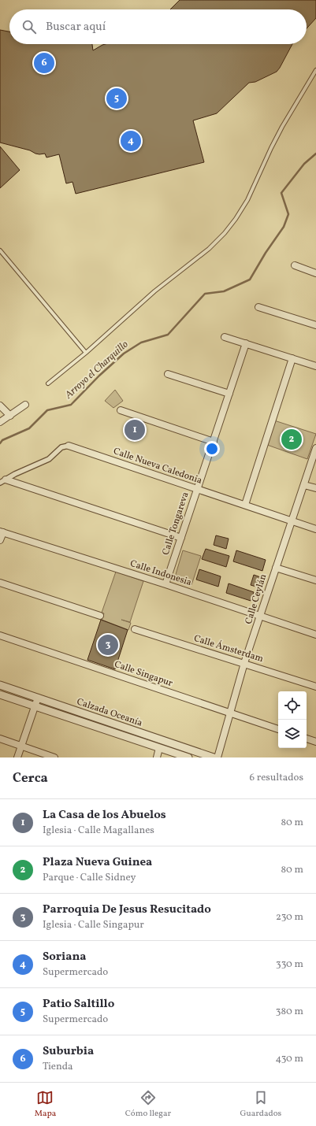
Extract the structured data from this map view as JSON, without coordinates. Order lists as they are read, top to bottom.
{
  "streets": {
    "street": [
      "Calle Nueva Caledonia",
      "Calle Tongareva",
      "Calle Indonesia",
      "Calle Ceylán",
      "Calle Ámsterdam",
      "Calle Singapur",
      "Calzada Oceanía"
    ]
  },
  "crossings": [
    ["Calle Nueva Caledonia", "Calle Tongareva"],
    ["Calle Nueva Caledonia", "Calle Ceylán"],
    ["Calle Tongareva", "Calle Indonesia"],
    ["Calle Indonesia", "Calle Ceylán"],
    ["Calle Ceylán", "Calle Ámsterdam"],
    ["Calle Ceylán", "Calle Singapur"],
    ["Calle Ceylán", "Calzada Oceanía"]
  ],
  "water": ["Arroyo el Charquillo"],
  "page": {
    "search": "Buscar aquí",
    "pins": [
      "6",
      "5",
      "4",
      "1",
      "2",
      "3"
    ],
    "heading": ["Cerca", "6 resultados"],
    "list": [
      {
        "mark": "1",
        "name": "La Casa de los Abuelos",
        "note": "Iglesia · Calle Magallanes",
        "value": "80 m"
      },
      {
        "mark": "2",
        "name": "Plaza Nueva Guinea",
        "note": "Parque · Calle Sidney",
        "value": "80 m"
      },
      {
        "mark": "3",
        "name": "Parroquia De Jesus Resucitado",
        "note": "Iglesia · Calle Singapur",
        "value": "230 m"
      },
      {
        "mark": "4",
        "name": "Soriana",
        "note": "Supermercado",
        "value": "330 m"
      },
      {
        "mark": "5",
        "name": "Patio Saltillo",
        "note": "Supermercado",
        "value": "380 m"
      },
      {
        "mark": "6",
        "name": "Suburbia",
        "note": "Tienda",
        "value": "430 m"
      }
    ],
    "nav": ["Mapa", "Cómo llegar", "Guardados"]
  }
}
